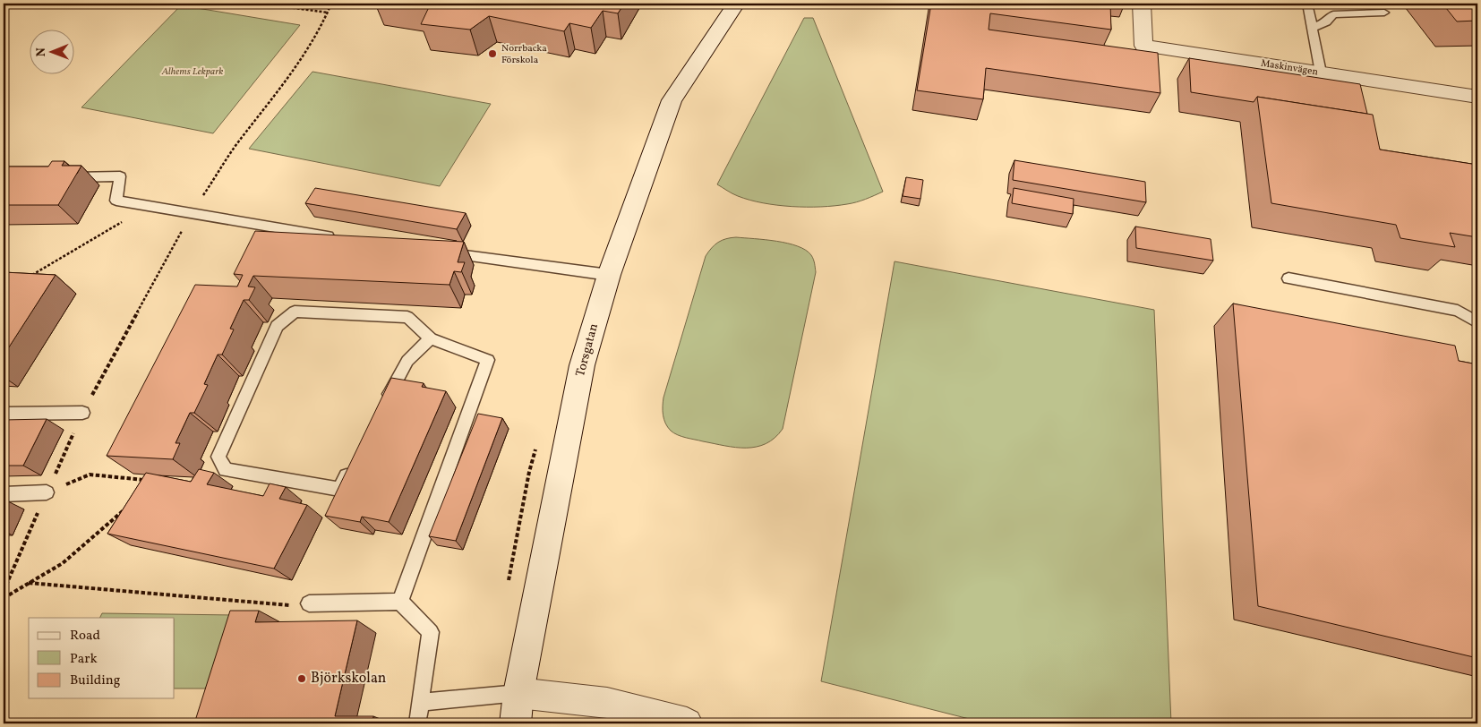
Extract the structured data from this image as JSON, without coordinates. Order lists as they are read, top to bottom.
{
  "streets": {
    "main road": ["Maskinvägen", "Torsgatan"]
  },
  "parks": ["Alhems Lekpark"],
  "places": ["Norrbacka Förskola", "Björkskolan"],
  "legend": ["Road", "Park", "Building"],
  "north": "left"
}
